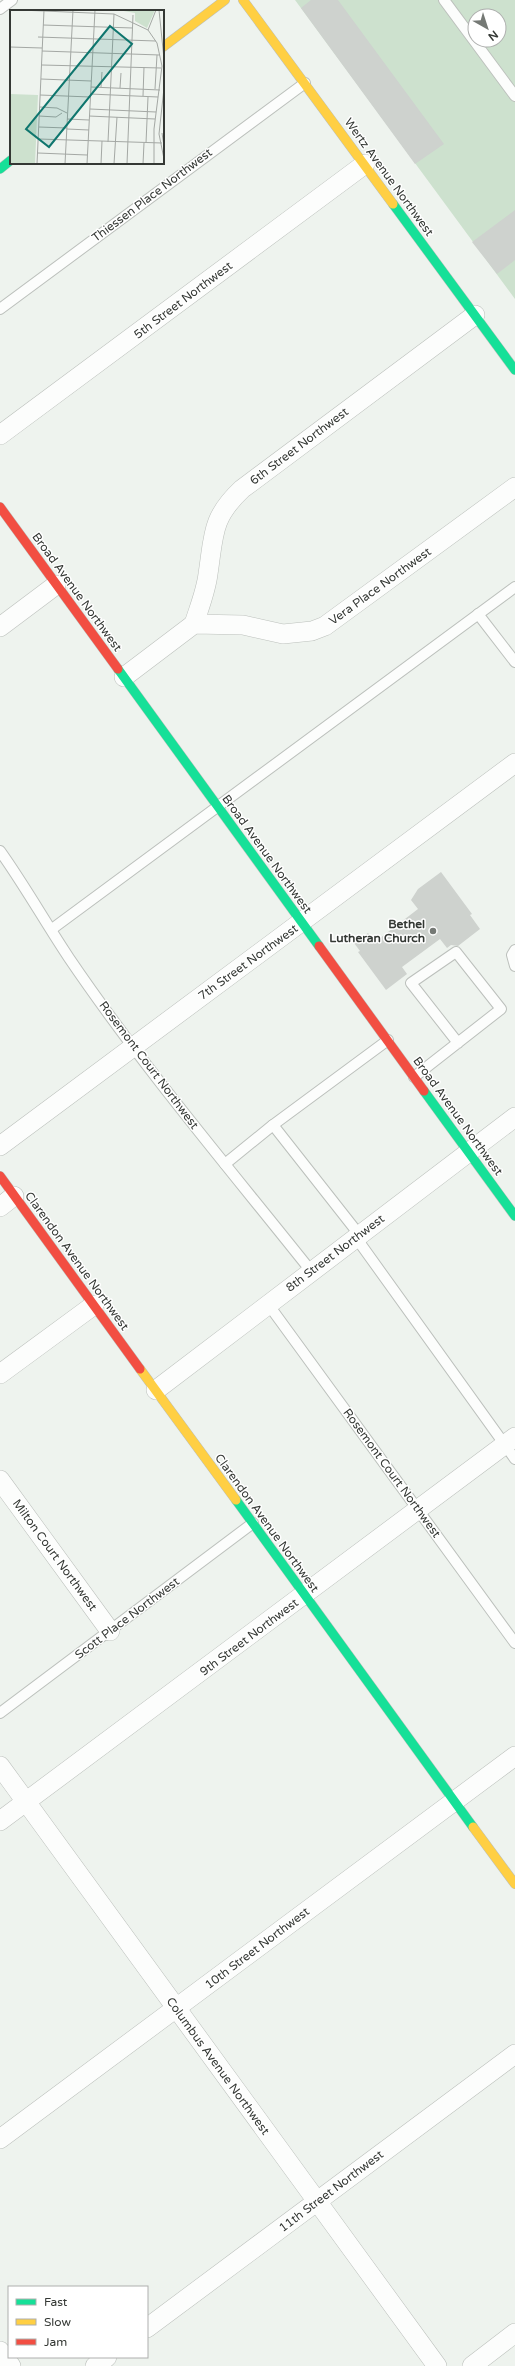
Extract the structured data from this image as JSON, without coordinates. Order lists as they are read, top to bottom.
{
  "streets": {
    "street": [
      "Wertz Avenue Northwest",
      "5th Street Northwest",
      "6th Street Northwest",
      "Vera Place Northwest",
      "Broad Avenue Northwest",
      "7th Street Northwest",
      "8th Street Northwest",
      "Clarendon Avenue Northwest",
      "Milton Court Northwest",
      "9th Street Northwest",
      "10th Street Northwest",
      "Columbus Avenue Northwest",
      "11th Street Northwest"
    ],
    "lane": ["Thiessen Place Northwest", "Rosemont Court Northwest", "Scott Place Northwest"]
  },
  "crossings": [
    ["Wertz Avenue Northwest", "Thiessen Place Northwest"],
    ["Wertz Avenue Northwest", "5th Street Northwest"],
    ["Wertz Avenue Northwest", "6th Street Northwest"],
    ["6th Street Northwest", "Vera Place Northwest"],
    ["Broad Avenue Northwest", "7th Street Northwest"],
    ["Broad Avenue Northwest", "8th Street Northwest"],
    ["7th Street Northwest", "Rosemont Court Northwest"],
    ["Rosemont Court Northwest", "8th Street Northwest"],
    ["Rosemont Court Northwest", "9th Street Northwest"],
    ["8th Street Northwest", "Clarendon Avenue Northwest"],
    ["Clarendon Avenue Northwest", "Scott Place Northwest"],
    ["Clarendon Avenue Northwest", "9th Street Northwest"],
    ["Clarendon Avenue Northwest", "10th Street Northwest"],
    ["Milton Court Northwest", "Scott Place Northwest"],
    ["9th Street Northwest", "Columbus Avenue Northwest"],
    ["10th Street Northwest", "Columbus Avenue Northwest"],
    ["Columbus Avenue Northwest", "11th Street Northwest"]
  ],
  "places": ["Bethel Lutheran Church"],
  "legend": ["Fast", "Slow", "Jam"],
  "north": "bottom right"
}
